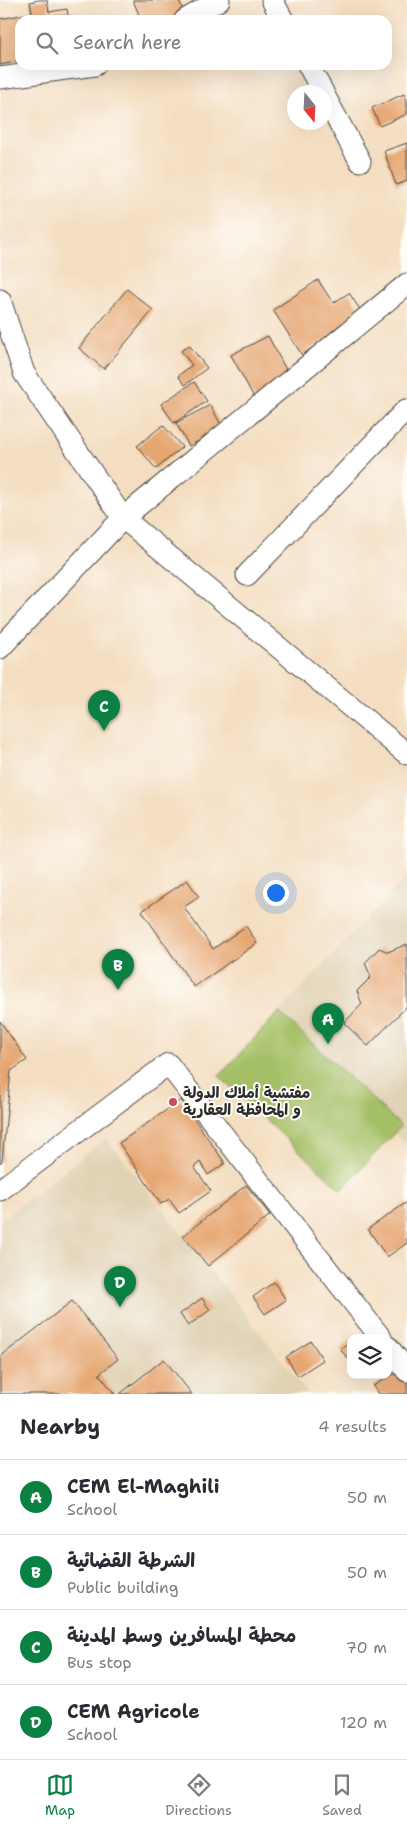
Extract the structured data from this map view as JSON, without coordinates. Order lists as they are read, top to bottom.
{
  "places": ["مفتشية أملاك الدولة و المحافظة العقارية"],
  "north": "bottom",
  "page": {
    "search": "Search here",
    "pins": [
      "C",
      "B",
      "A",
      "D"
    ],
    "heading": ["Nearby", "4 results"],
    "list": [
      {
        "mark": "A",
        "name": "CEM El-Maghili",
        "note": "School",
        "value": "50 m"
      },
      {
        "mark": "B",
        "name": "الشرطة القضائية",
        "note": "Public building",
        "value": "50 m"
      },
      {
        "mark": "C",
        "name": "محطة المسافرين وسط المدينة",
        "note": "Bus stop",
        "value": "70 m"
      },
      {
        "mark": "D",
        "name": "CEM Agricole",
        "note": "School",
        "value": "120 m"
      }
    ],
    "nav": ["Map", "Directions", "Saved"]
  }
}
